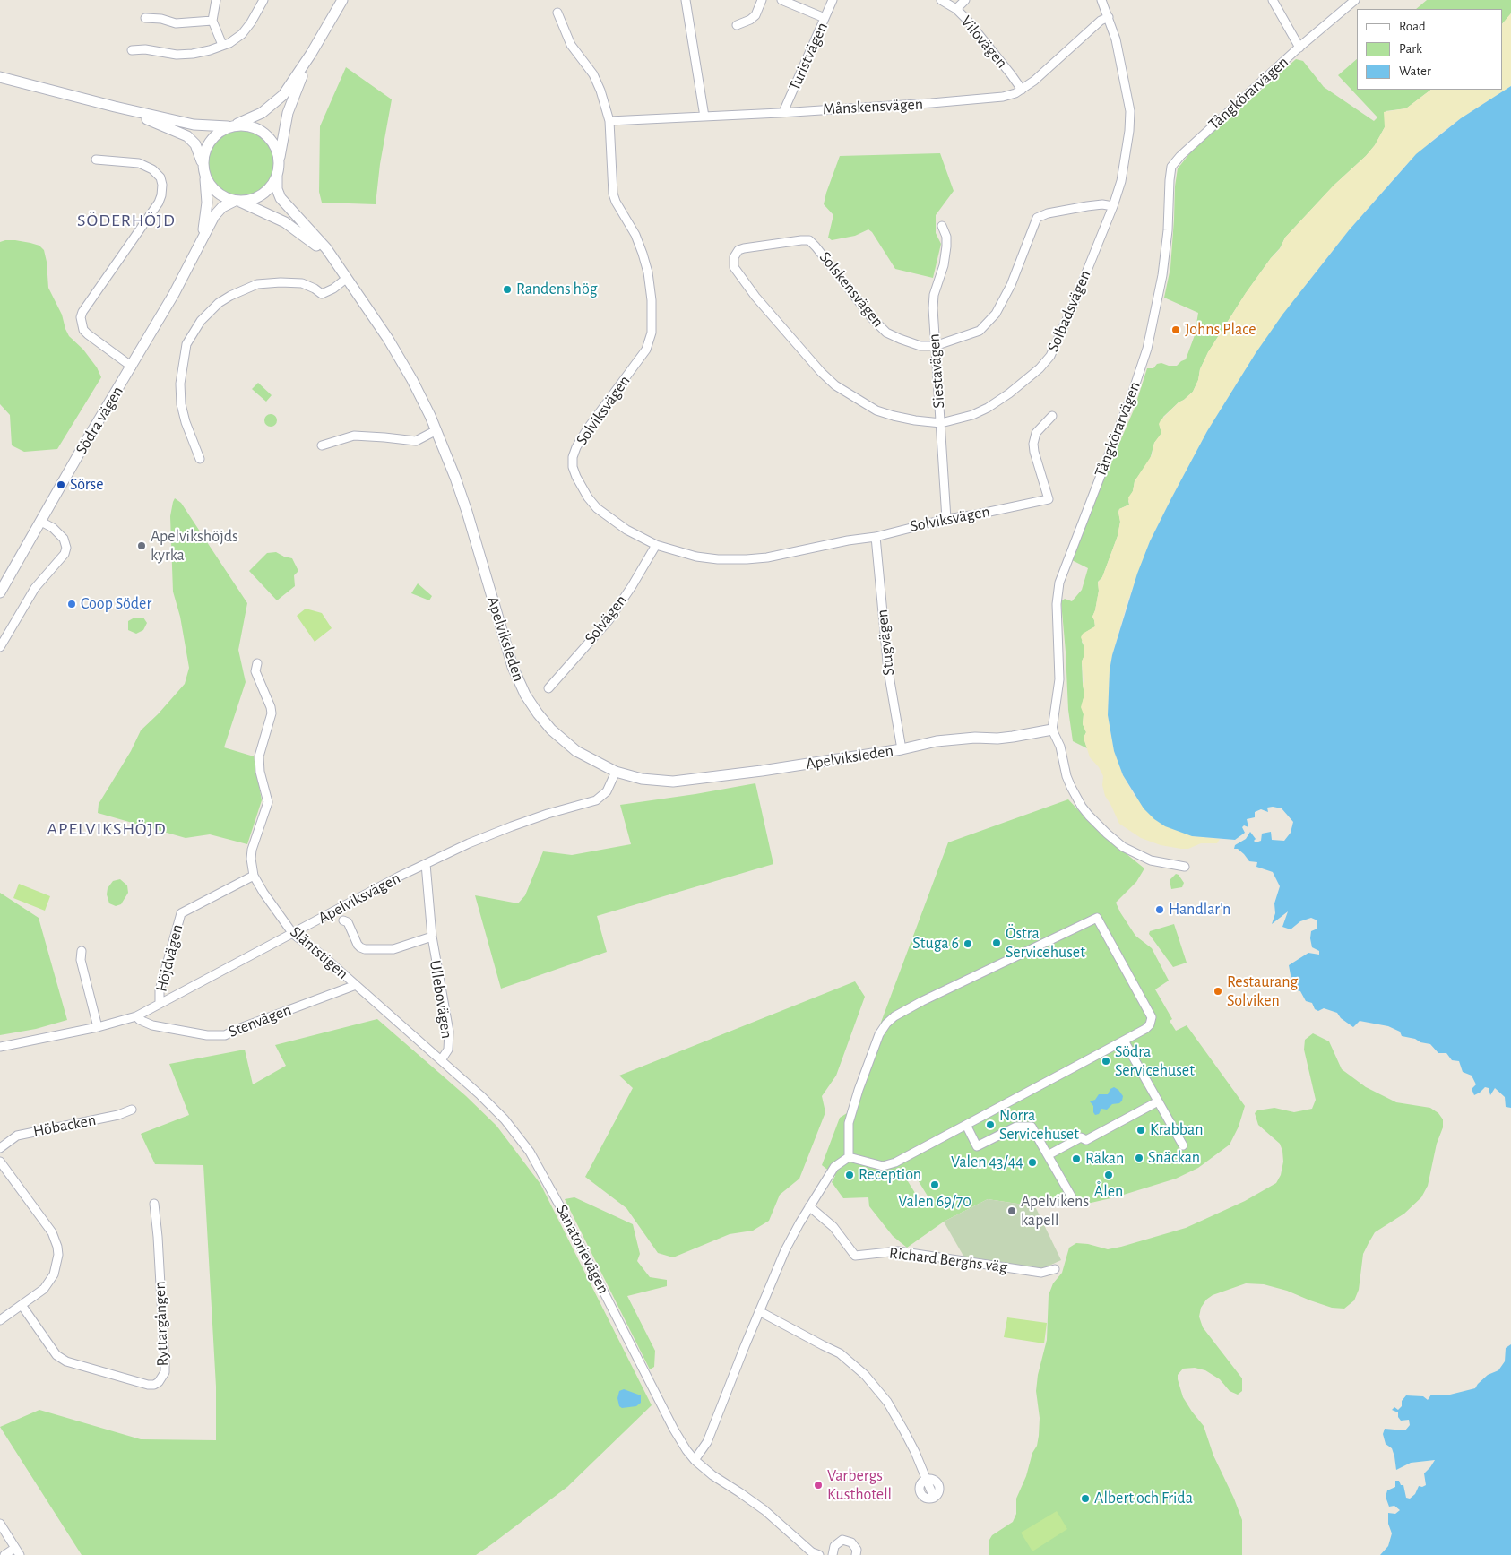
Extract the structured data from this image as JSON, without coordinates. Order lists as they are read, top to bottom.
{
  "streets": {
    "street": [
      "Vilovägen",
      "Turistvägen",
      "Tångkörarvägen",
      "Månskensvägen",
      "Solskensvägen",
      "Solbadsvägen",
      "Siestavägen",
      "Solviksvägen",
      "Södra vägen",
      "Solvägen",
      "Apelviksleden",
      "Stugvägen",
      "Apelviksvägen",
      "Släntstigen",
      "Höjdvägen",
      "Ullebovägen",
      "Stenvägen",
      "Höbacken",
      "Sanatorievägen",
      "Richard Berghs väg",
      "Ryttargången"
    ]
  },
  "crossings": [
    ["Vilovägen", "Månskensvägen"],
    ["Turistvägen", "Månskensvägen"],
    ["Tångkörarvägen", "Apelviksleden"],
    ["Månskensvägen", "Solbadsvägen"],
    ["Månskensvägen", "Solviksvägen"],
    ["Solskensvägen", "Solbadsvägen"],
    ["Solskensvägen", "Siestavägen"],
    ["Solbadsvägen", "Siestavägen"],
    ["Siestavägen", "Solviksvägen"],
    ["Solviksvägen", "Solvägen"],
    ["Solviksvägen", "Stugvägen"],
    ["Södra vägen", "Apelviksleden"],
    ["Apelviksleden", "Stugvägen"],
    ["Apelviksleden", "Apelviksvägen"],
    ["Apelviksvägen", "Släntstigen"],
    ["Apelviksvägen", "Höjdvägen"],
    ["Apelviksvägen", "Ullebovägen"],
    ["Apelviksvägen", "Stenvägen"],
    ["Släntstigen", "Höjdvägen"],
    ["Släntstigen", "Ullebovägen"],
    ["Släntstigen", "Stenvägen"],
    ["Släntstigen", "Sanatorievägen"],
    ["Ullebovägen", "Sanatorievägen"]
  ],
  "districts": ["SÖDERHÖJD", "APELVIKSHÖJD"],
  "places": [
    "Randens hög",
    "Johns Place",
    "Sörse",
    "Apelvikshöjds kyrka",
    "Coop Söder",
    "Handlar'n",
    "Östra Servicehuset",
    "Stuga 6",
    "Restaurang Solviken",
    "Södra Servicehuset",
    "Norra Servicehuset",
    "Krabban",
    "Snäckan",
    "Räkan",
    "Valen 43/44",
    "Reception",
    "Ålen",
    "Valen 69/70",
    "Apelvikens kapell",
    "Varbergs Kusthotell",
    "Albert och Frida"
  ],
  "legend": ["Road", "Park", "Water"]
}
